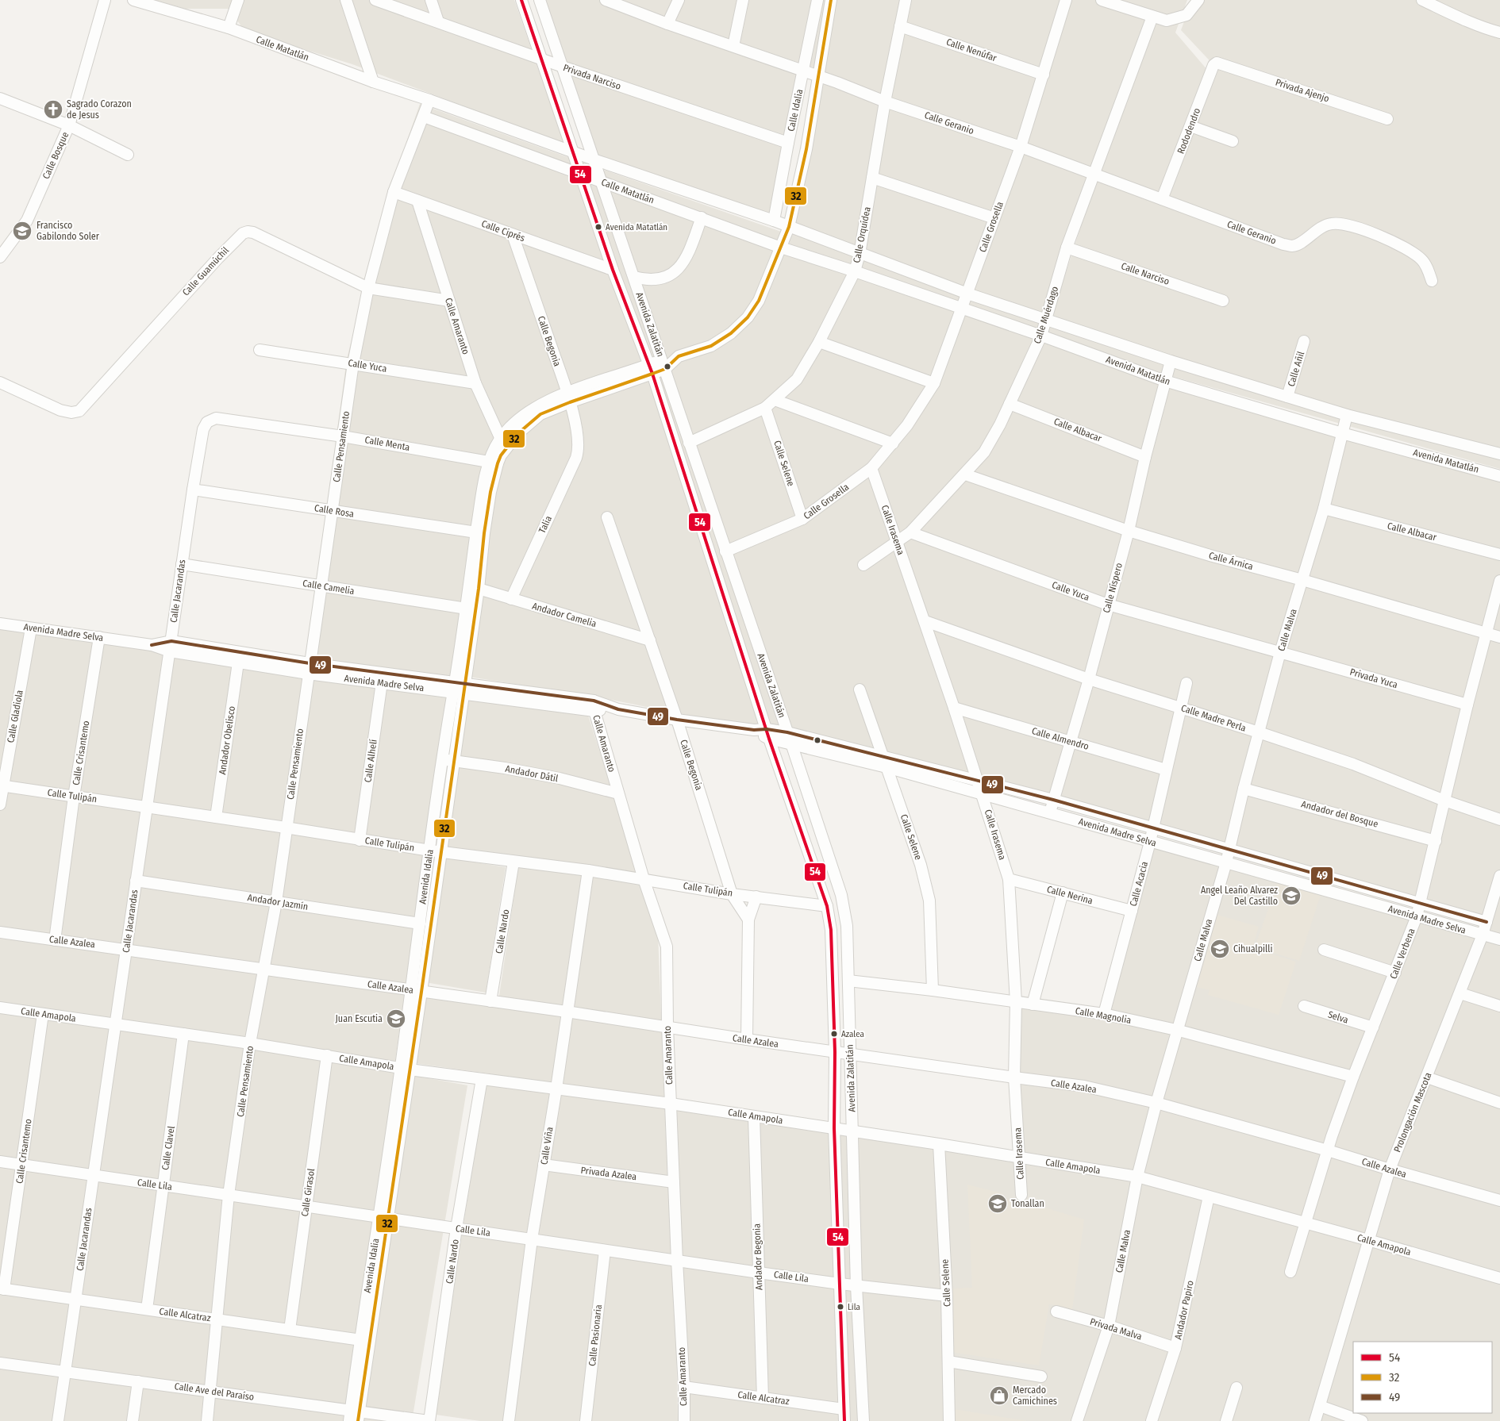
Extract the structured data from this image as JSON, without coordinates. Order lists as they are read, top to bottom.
{
  "streets": {
    "street": [
      "Calle Matatlán",
      "Calle Nenúfar",
      "Privada Narciso",
      "Privada Ajenjo",
      "Calle Idalia",
      "Calle Geranio",
      "Rododendro",
      "Calle Bosque",
      "Calle Grosella",
      "Calle Ciprés",
      "Calle Orquídea",
      "Calle Guamúchil",
      "Calle Narciso",
      "Calle Muérdago",
      "Avenida Zalatitán",
      "Calle Amaranto",
      "Calle Begonia",
      "Calle Yuca",
      "Calle Añil",
      "Avenida Matatlán",
      "Calle Albacar",
      "Calle Menta",
      "Calle Pensamiento",
      "Calle Selene",
      "Calle Rosa",
      "Talia",
      "Calle Irasema",
      "Calle Árnica",
      "Calle Camelia",
      "Calle Níspero",
      "Calle Jacarandas",
      "Andador Camelia",
      "Calle Malva",
      "Avenida Madre Selva",
      "Privada Yuca",
      "Calle Gladiola",
      "Calle Madre Perla",
      "Calle Almendro",
      "Andador Obelisco",
      "Calle Crisantemo",
      "Calle Alhelí",
      "Andador Dátil",
      "Calle Tulipán",
      "Andador del Bosque",
      "Avenida Idalia",
      "Calle Acacia",
      "Calle Nerina",
      "Andador Jazmín",
      "Calle Nardo",
      "Calle Azalea",
      "Calle Verbena",
      "Calle Amapola",
      "Calle Magnolia",
      "Selva",
      "Prolongación Mascota",
      "Calle Viña",
      "Calle Clavel",
      "Privada Azalea",
      "Calle Lila",
      "Calle Girasol",
      "Andador Begonia",
      "Andador Papiro",
      "Calle Alcatraz",
      "Privada Malva",
      "Calle Pasionaria",
      "Calle Ave del Paraíso"
    ]
  },
  "crossings": [
    ["Calle Matatlán", "Calle Idalia"],
    ["Calle Matatlán", "Avenida Zalatitán"],
    ["Calle Matatlán", "Avenida Matatlán"],
    ["Calle Matatlán", "Calle Pensamiento"],
    ["Calle Nenúfar", "Calle Grosella"],
    ["Calle Nenúfar", "Calle Orquídea"],
    ["Privada Narciso", "Calle Idalia"],
    ["Privada Narciso", "Avenida Zalatitán"],
    ["Privada Ajenjo", "Rododendro"],
    ["Calle Idalia", "Calle Geranio"],
    ["Calle Idalia", "Avenida Zalatitán"],
    ["Calle Idalia", "Avenida Matatlán"],
    ["Calle Idalia", "Avenida Idalia"],
    ["Calle Geranio", "Rododendro"],
    ["Calle Geranio", "Calle Grosella"],
    ["Calle Geranio", "Calle Orquídea"],
    ["Calle Geranio", "Calle Muérdago"],
    ["Calle Grosella", "Avenida Zalatitán"],
    ["Calle Grosella", "Avenida Matatlán"],
    ["Calle Grosella", "Calle Selene"],
    ["Calle Grosella", "Calle Irasema"],
    ["Calle Ciprés", "Avenida Zalatitán"],
    ["Calle Ciprés", "Calle Amaranto"],
    ["Calle Ciprés", "Calle Begonia"],
    ["Calle Ciprés", "Calle Pensamiento"],
    ["Calle Orquídea", "Avenida Zalatitán"],
    ["Calle Orquídea", "Avenida Matatlán"],
    ["Calle Orquídea", "Calle Selene"],
    ["Calle Guamúchil", "Calle Amaranto"],
    ["Calle Guamúchil", "Calle Pensamiento"],
    ["Calle Narciso", "Calle Muérdago"],
    ["Calle Muérdago", "Calle Yuca"],
    ["Calle Muérdago", "Avenida Matatlán"],
    ["Calle Muérdago", "Calle Albacar"],
    ["Calle Muérdago", "Calle Irasema"],
    ["Calle Muérdago", "Calle Árnica"],
    ["Avenida Zalatitán", "Avenida Madre Selva"],
    ["Avenida Zalatitán", "Calle Tulipán"],
    ["Avenida Zalatitán", "Avenida Idalia"],
    ["Avenida Zalatitán", "Calle Azalea"],
    ["Avenida Zalatitán", "Calle Amapola"],
    ["Avenida Zalatitán", "Calle Magnolia"],
    ["Avenida Zalatitán", "Calle Lila"],
    ["Avenida Zalatitán", "Calle Alcatraz"],
    ["Calle Amaranto", "Calle Yuca"],
    ["Calle Amaranto", "Avenida Madre Selva"],
    ["Calle Amaranto", "Andador Dátil"],
    ["Calle Amaranto", "Calle Tulipán"],
    ["Calle Amaranto", "Avenida Idalia"],
    ["Calle Amaranto", "Calle Azalea"],
    ["Calle Amaranto", "Calle Amapola"],
    ["Calle Amaranto", "Privada Azalea"],
    ["Calle Amaranto", "Calle Lila"],
    ["Calle Amaranto", "Calle Alcatraz"],
    ["Calle Begonia", "Talia"],
    ["Calle Begonia", "Andador Camelia"],
    ["Calle Begonia", "Avenida Madre Selva"],
    ["Calle Begonia", "Calle Tulipán"],
    ["Calle Begonia", "Avenida Idalia"],
    ["Calle Yuca", "Calle Pensamiento"],
    ["Calle Yuca", "Calle Níspero"],
    ["Calle Yuca", "Calle Malva"],
    ["Calle Yuca", "Privada Yuca"],
    ["Calle Añil", "Avenida Matatlán"],
    ["Avenida Matatlán", "Calle Níspero"],
    ["Avenida Matatlán", "Calle Malva"],
    ["Calle Albacar", "Calle Níspero"],
    ["Calle Albacar", "Calle Malva"],
    ["Calle Menta", "Calle Pensamiento"],
    ["Calle Menta", "Calle Jacarandas"],
    ["Calle Menta", "Avenida Idalia"],
    ["Calle Pensamiento", "Calle Rosa"],
    ["Calle Pensamiento", "Calle Camelia"],
    ["Calle Pensamiento", "Avenida Madre Selva"],
    ["Calle Pensamiento", "Calle Tulipán"],
    ["Calle Pensamiento", "Andador Jazmín"],
    ["Calle Pensamiento", "Calle Azalea"],
    ["Calle Pensamiento", "Calle Amapola"],
    ["Calle Pensamiento", "Calle Lila"],
    ["Calle Pensamiento", "Calle Alcatraz"],
    ["Calle Pensamiento", "Calle Ave del Paraíso"],
    ["Calle Selene", "Avenida Madre Selva"],
    ["Calle Selene", "Calle Amapola"],
    ["Calle Selene", "Calle Magnolia"],
    ["Calle Selene", "Calle Lila"],
    ["Calle Rosa", "Calle Jacarandas"],
    ["Calle Rosa", "Avenida Idalia"],
    ["Talia", "Andador Camelia"],
    ["Calle Irasema", "Avenida Madre Selva"],
    ["Calle Irasema", "Calle Madre Perla"],
    ["Calle Irasema", "Calle Almendro"],
    ["Calle Irasema", "Calle Nerina"],
    ["Calle Irasema", "Calle Azalea"],
    ["Calle Irasema", "Calle Amapola"],
    ["Calle Irasema", "Calle Magnolia"],
    ["Calle Árnica", "Calle Níspero"],
    ["Calle Árnica", "Calle Malva"],
    ["Calle Árnica", "Calle Verbena"],
    ["Calle Camelia", "Calle Jacarandas"],
    ["Calle Camelia", "Avenida Idalia"],
    ["Calle Níspero", "Avenida Madre Selva"],
    ["Calle Níspero", "Calle Madre Perla"],
    ["Calle Níspero", "Calle Almendro"],
    ["Calle Jacarandas", "Avenida Madre Selva"],
    ["Calle Jacarandas", "Calle Tulipán"],
    ["Calle Jacarandas", "Andador Jazmín"],
    ["Calle Jacarandas", "Calle Azalea"],
    ["Calle Jacarandas", "Calle Amapola"],
    ["Calle Jacarandas", "Calle Lila"],
    ["Calle Jacarandas", "Calle Alcatraz"],
    ["Calle Jacarandas", "Calle Ave del Paraíso"],
    ["Andador Camelia", "Avenida Idalia"],
    ["Calle Malva", "Avenida Madre Selva"],
    ["Calle Malva", "Privada Yuca"],
    ["Calle Malva", "Calle Madre Perla"],
    ["Calle Malva", "Andador del Bosque"],
    ["Calle Malva", "Calle Azalea"],
    ["Calle Malva", "Calle Amapola"],
    ["Calle Malva", "Calle Magnolia"],
    ["Calle Malva", "Privada Malva"],
    ["Avenida Madre Selva", "Calle Gladiola"],
    ["Avenida Madre Selva", "Andador Obelisco"],
    ["Avenida Madre Selva", "Calle Crisantemo"],
    ["Avenida Madre Selva", "Calle Alhelí"],
    ["Avenida Madre Selva", "Avenida Idalia"],
    ["Avenida Madre Selva", "Calle Acacia"],
    ["Avenida Madre Selva", "Calle Verbena"],
    ["Avenida Madre Selva", "Prolongación Mascota"],
    ["Privada Yuca", "Calle Verbena"],
    ["Calle Gladiola", "Calle Tulipán"],
    ["Calle Madre Perla", "Calle Acacia"],
    ["Calle Madre Perla", "Calle Verbena"],
    ["Calle Almendro", "Calle Acacia"],
    ["Andador Obelisco", "Calle Tulipán"],
    ["Calle Crisantemo", "Calle Tulipán"],
    ["Calle Crisantemo", "Calle Azalea"],
    ["Calle Crisantemo", "Calle Amapola"],
    ["Calle Crisantemo", "Calle Lila"],
    ["Calle Crisantemo", "Calle Alcatraz"],
    ["Calle Alhelí", "Calle Tulipán"],
    ["Andador Dátil", "Avenida Idalia"],
    ["Calle Tulipán", "Avenida Idalia"],
    ["Calle Tulipán", "Calle Nardo"],
    ["Calle Tulipán", "Calle Viña"],
    ["Andador del Bosque", "Calle Verbena"],
    ["Avenida Idalia", "Andador Jazmín"],
    ["Avenida Idalia", "Calle Azalea"],
    ["Avenida Idalia", "Calle Amapola"],
    ["Avenida Idalia", "Calle Lila"],
    ["Avenida Idalia", "Calle Alcatraz"],
    ["Avenida Idalia", "Calle Ave del Paraíso"],
    ["Calle Acacia", "Calle Nerina"],
    ["Calle Acacia", "Calle Magnolia"],
    ["Calle Nardo", "Calle Azalea"],
    ["Calle Nardo", "Calle Amapola"],
    ["Calle Nardo", "Calle Lila"],
    ["Calle Nardo", "Calle Ave del Paraíso"],
    ["Calle Azalea", "Calle Verbena"],
    ["Calle Azalea", "Prolongación Mascota"],
    ["Calle Azalea", "Calle Viña"],
    ["Calle Verbena", "Calle Amapola"],
    ["Calle Verbena", "Calle Magnolia"],
    ["Calle Verbena", "Selva"],
    ["Calle Amapola", "Prolongación Mascota"],
    ["Calle Amapola", "Calle Viña"],
    ["Calle Amapola", "Calle Clavel"],
    ["Calle Amapola", "Calle Girasol"],
    ["Calle Amapola", "Andador Begonia"],
    ["Calle Amapola", "Andador Papiro"],
    ["Calle Viña", "Privada Azalea"],
    ["Calle Viña", "Calle Lila"],
    ["Calle Clavel", "Calle Lila"],
    ["Calle Clavel", "Calle Alcatraz"],
    ["Calle Lila", "Calle Girasol"],
    ["Calle Lila", "Andador Begonia"],
    ["Calle Lila", "Calle Pasionaria"],
    ["Calle Girasol", "Calle Alcatraz"],
    ["Andador Begonia", "Calle Alcatraz"],
    ["Andador Papiro", "Privada Malva"]
  ],
  "places": {
    "church": ["Sagrado Corazon de Jesus"],
    "other": ["Avenida Matatlán", "Azalea", "Lila"],
    "school or university": [
      "Francisco Gabilondo Soler",
      "Angel Leaño Alvarez Del Castillo",
      "Cihualpilli",
      "Juan Escutia",
      "Tonallan"
    ],
    "shop": ["Mercado Camichines"]
  },
  "lines": ["transit line 54", "transit line 32", "transit line 49"],
  "legend": ["54", "32", "49"]
}
